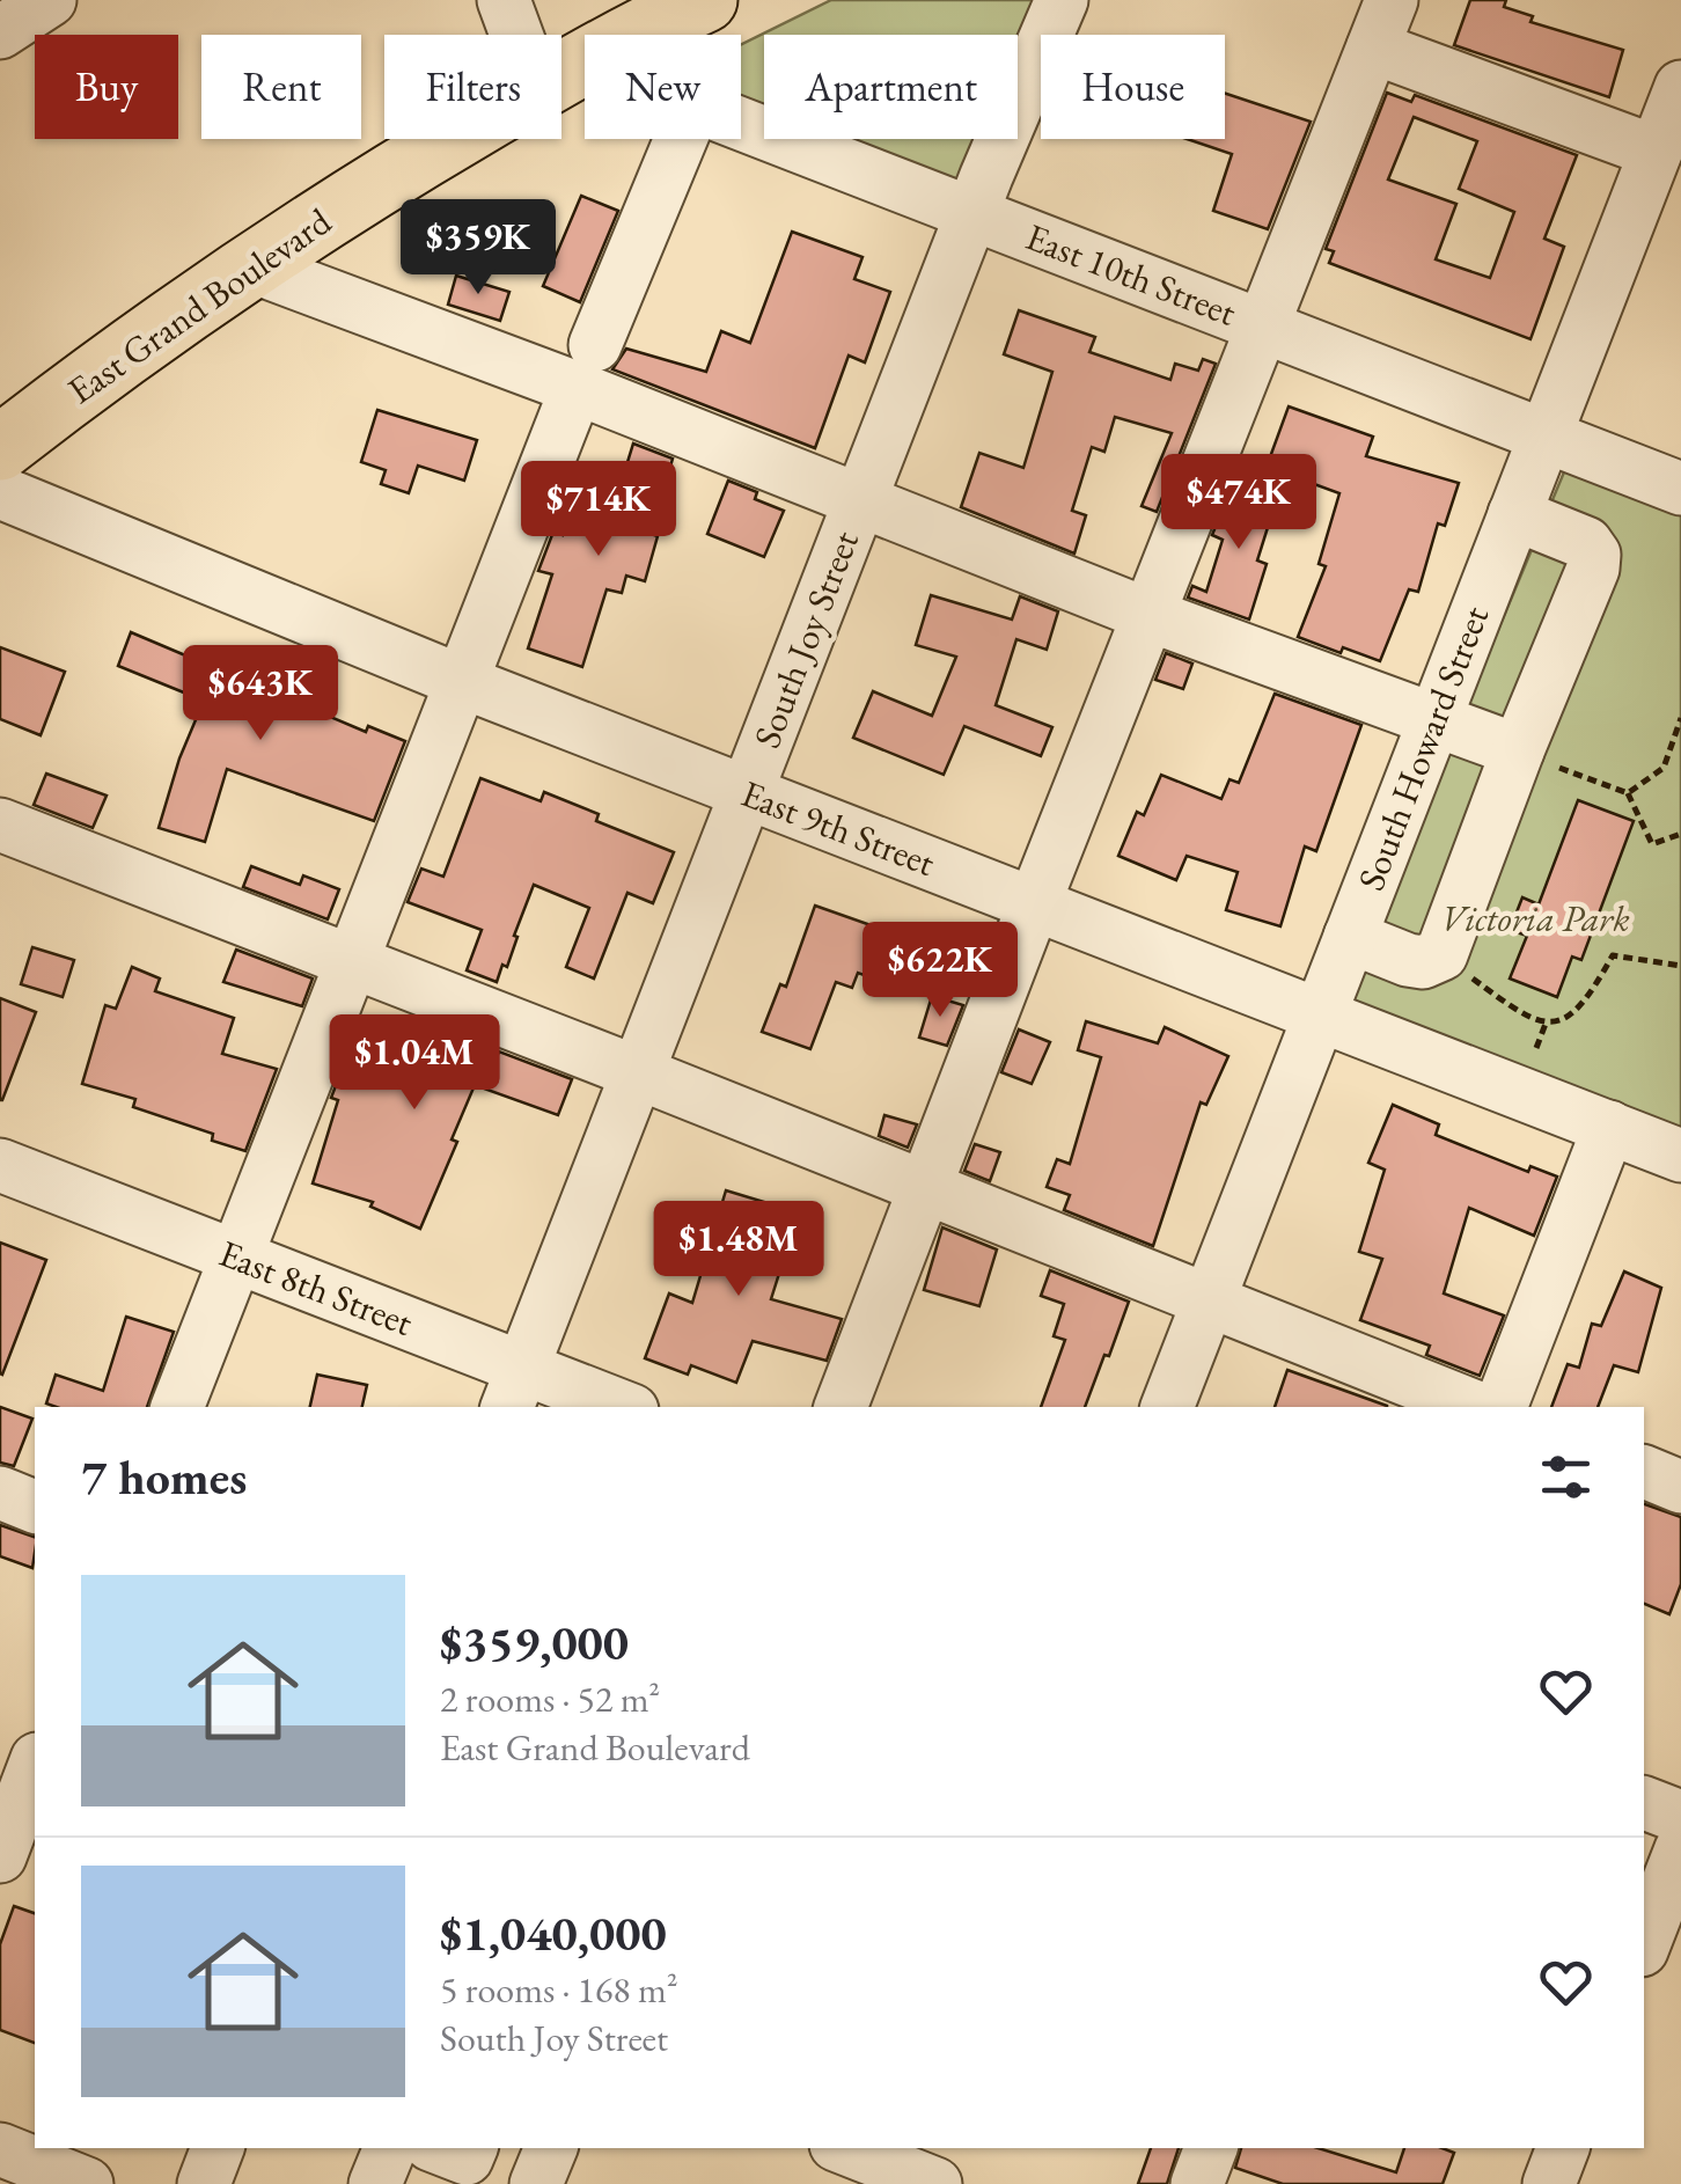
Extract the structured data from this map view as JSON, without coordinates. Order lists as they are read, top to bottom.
{
  "streets": {
    "main road": ["East Grand Boulevard"],
    "street": [
      "East 10th Street",
      "South Joy Street",
      "South Howard Street",
      "East 9th Street",
      "East 8th Street"
    ]
  },
  "crossings": [
    ["East 10th Street", "South Joy Street"],
    ["East 10th Street", "South Howard Street"],
    ["South Joy Street", "East 9th Street"],
    ["South Joy Street", "East 8th Street"],
    ["South Howard Street", "East 9th Street"]
  ],
  "parks": ["Victoria Park"],
  "page": {
    "chip": [
      "Buy",
      "Rent",
      "Filters",
      "New",
      "Apartment",
      "House"
    ],
    "price": [
      "$359K",
      "$474K",
      "$714K",
      "$643K",
      "$622K",
      "$1.04M",
      "$1.48M"
    ],
    "heading": "7 homes",
    "list": [
      {
        "name": "$359,000",
        "note": "2 rooms · 52 m² · East Grand Boulevard"
      },
      {
        "name": "$1,040,000",
        "note": "5 rooms · 168 m² · South Joy Street"
      }
    ]
  }
}
